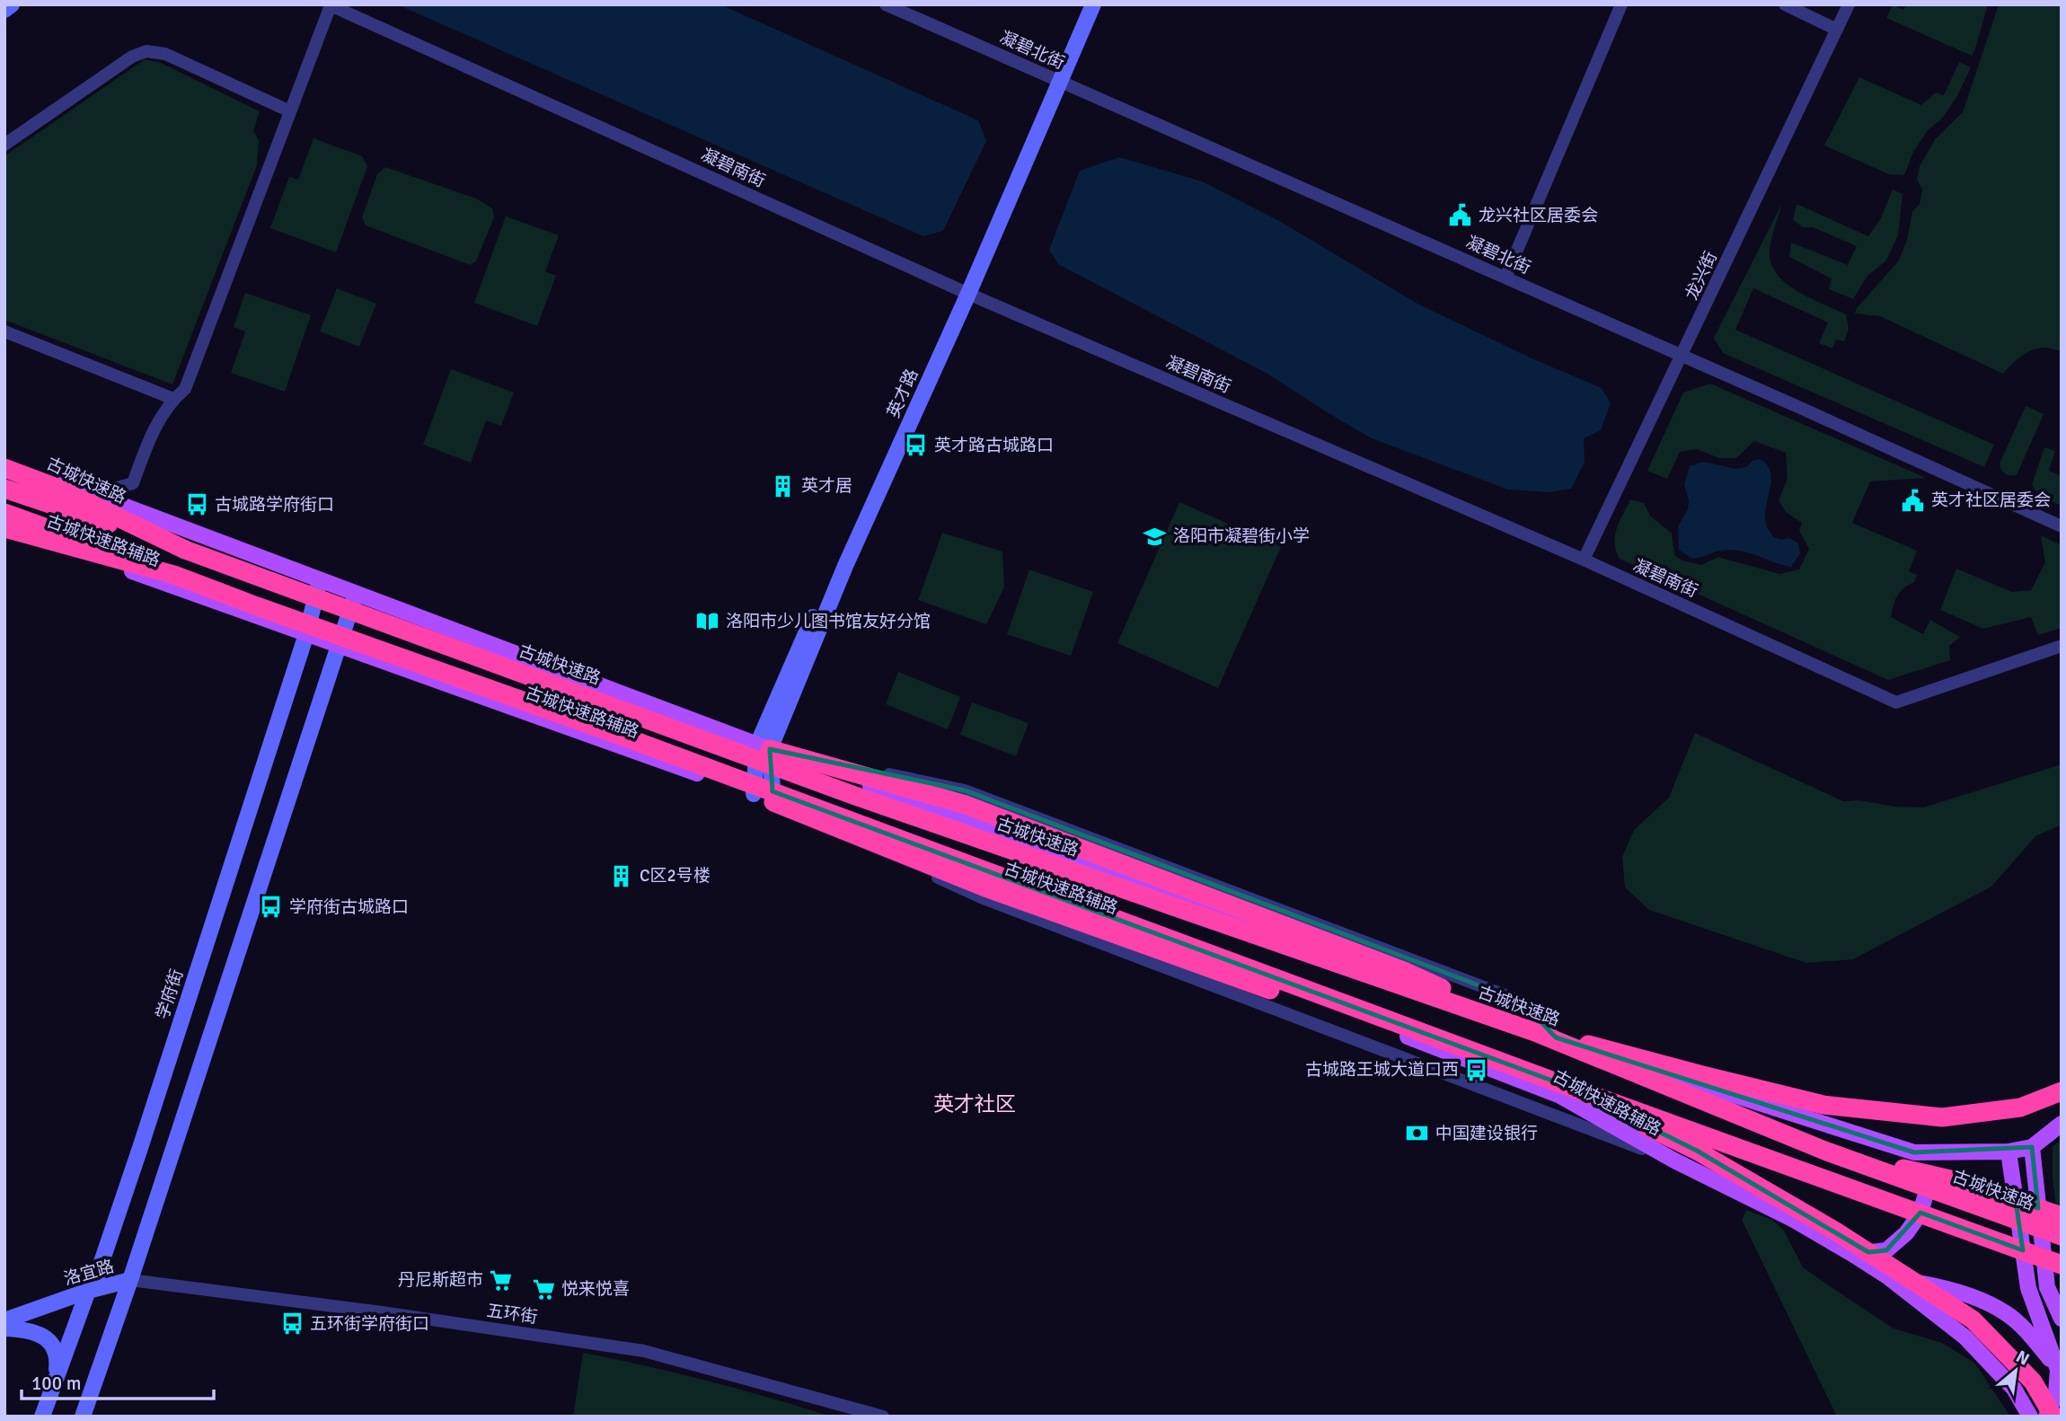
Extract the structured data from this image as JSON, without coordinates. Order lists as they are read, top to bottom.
{
  "streets": {
    "highway": ["古城快速路"],
    "main road": [
      "英才路",
      "古城快速路辅路",
      "学府街",
      "洛宜路"
    ],
    "street": [
      "凝碧北街",
      "凝碧南街",
      "龙兴街",
      "五环街"
    ]
  },
  "crossings": [
    ["凝碧北街", "龙兴街"],
    ["凝碧北街", "英才路"],
    ["凝碧南街", "龙兴街"],
    ["凝碧南街", "英才路"],
    ["英才路", "古城快速路辅路"],
    ["古城快速路", "古城快速路辅路"],
    ["古城快速路辅路", "学府街"],
    ["学府街", "洛宜路"],
    ["洛宜路", "五环街"]
  ],
  "districts": ["英才社区"],
  "places": {
    "public building": ["龙兴社区居委会", "英才社区居委会"],
    "bus stop": [
      "英才路古城路口",
      "古城路学府街口",
      "学府街古城路口",
      "古城路王城大道口西",
      "五环街学府街口"
    ],
    "building": ["英才居", "C区2号楼"],
    "school or university": ["洛阳市凝碧街小学"],
    "library": ["洛阳市少儿图书馆友好分馆"],
    "bank": ["中国建设银行"],
    "supermarket": ["丹尼斯超市", "悦来悦喜"]
  },
  "scale_bar": "100 m",
  "north": "top right"
}
